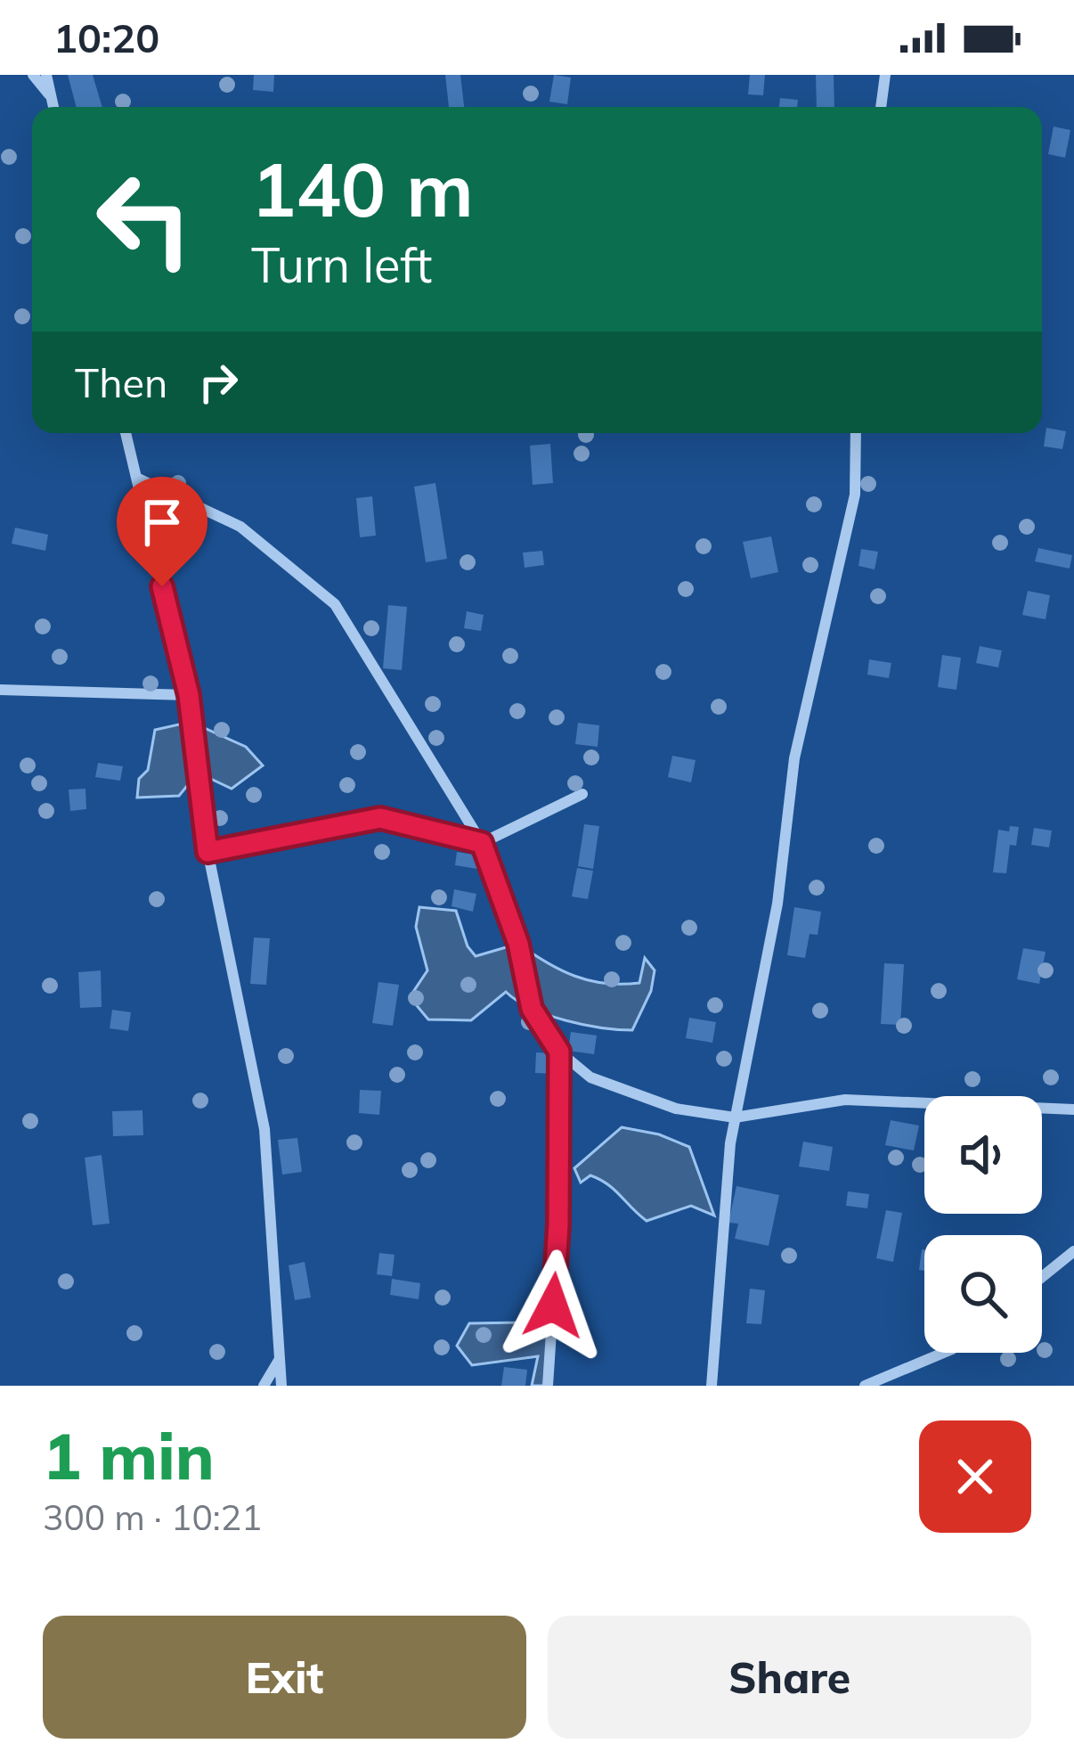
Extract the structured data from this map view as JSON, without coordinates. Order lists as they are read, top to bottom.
{
  "page": {
    "status": "10:20",
    "turn": ["140 m", "Turn left"],
    "then": "Then",
    "heading": ["1 min", "300 m · 10:21"],
    "buttons": ["Exit", "Share"]
  }
}
